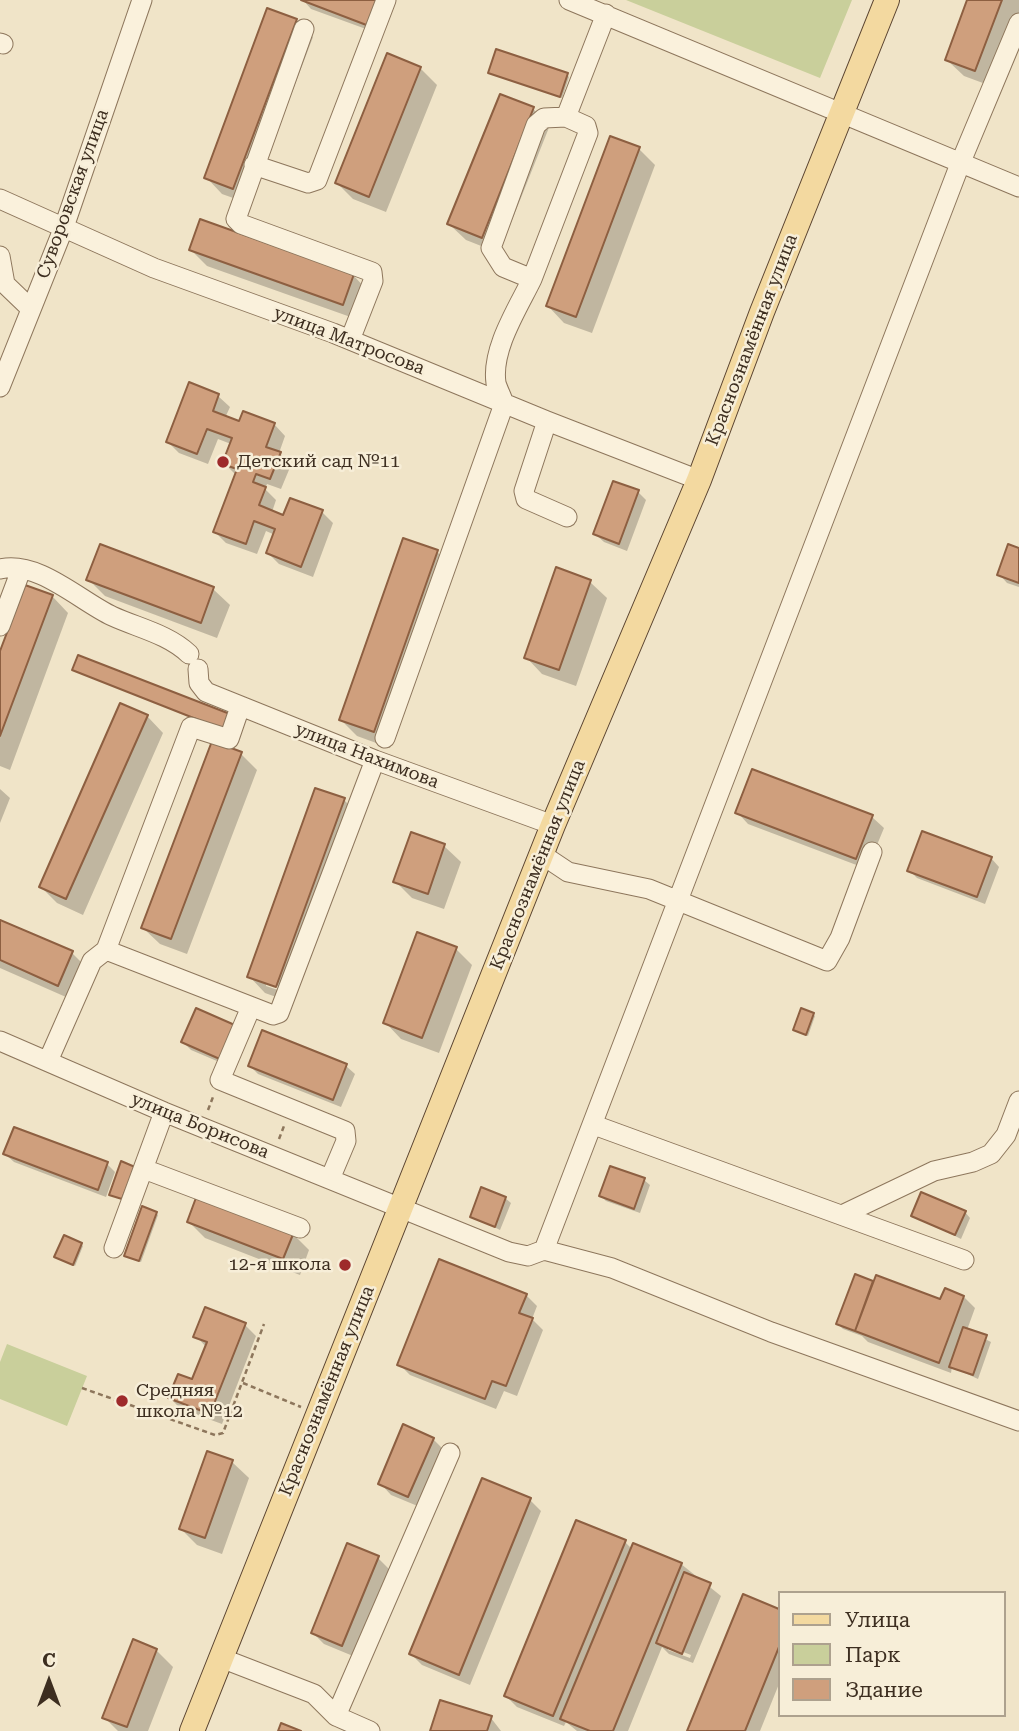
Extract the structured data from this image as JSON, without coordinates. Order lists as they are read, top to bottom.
{
  "streets": {
    "main road": ["Краснознамённая улица"],
    "street": [
      "Суворовская улица",
      "улица Матросова",
      "улица Нахимова",
      "улица Борисова"
    ]
  },
  "crossings": [
    ["Суворовская улица", "улица Матросова"],
    ["Краснознамённая улица", "улица Матросова"],
    ["Краснознамённая улица", "улица Нахимова"],
    ["Краснознамённая улица", "улица Борисова"]
  ],
  "places": ["Детский сад №11", "12-я школа", "Средняя школа №12"],
  "legend": ["Улица", "Парк", "Здание"],
  "north": "top"
}
